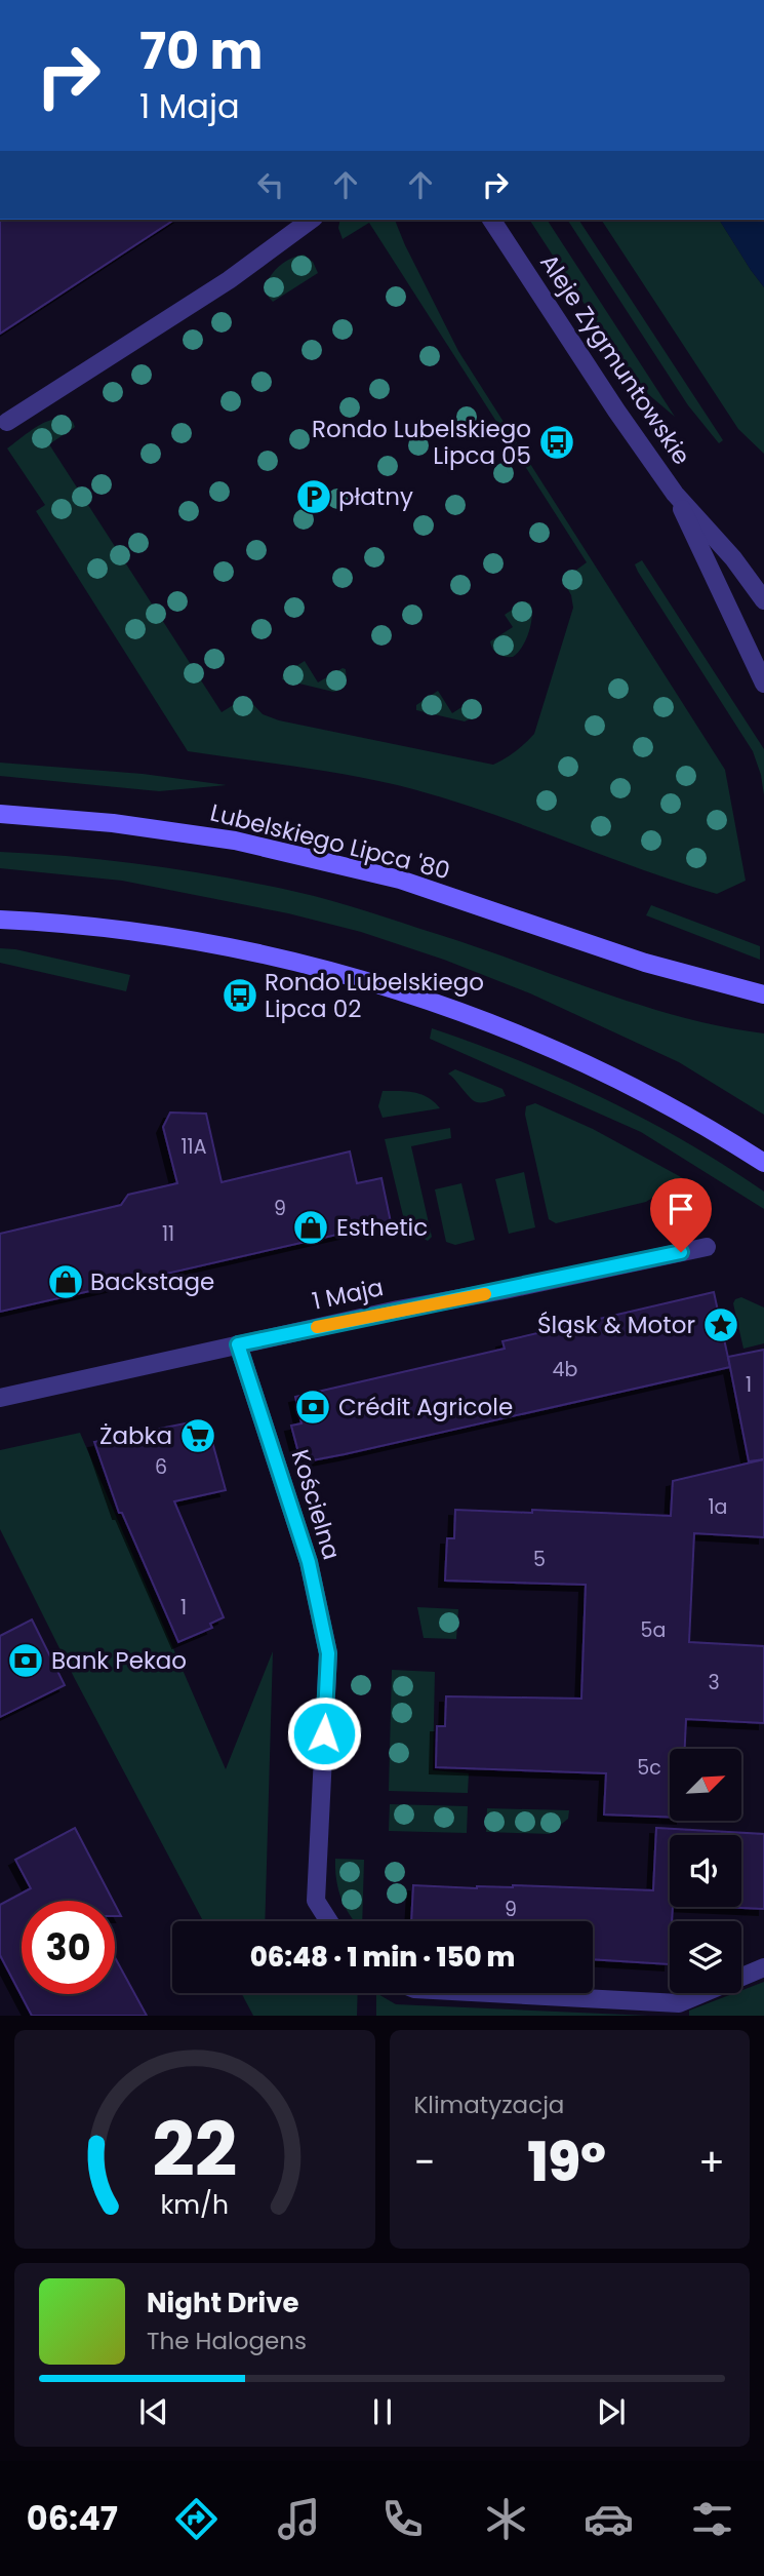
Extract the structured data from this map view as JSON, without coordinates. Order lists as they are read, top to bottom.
{
  "streets": {
    "main road": ["Lubelskiego Lipca '80"],
    "street": ["Aleje Zygmuntowskie", "1 Maja", "Kościelna"]
  },
  "crossings": [
    ["1 Maja", "Kościelna"]
  ],
  "places": {
    "bus stop": ["Rondo Lubelskiego Lipca 05", "Rondo Lubelskiego Lipca 02"],
    "parking": ["płatny"],
    "shop": ["Esthetic", "Backstage"],
    "place": ["Śląsk & Motor"],
    "bank": ["Crédit Agricole", "Bank Pekao"],
    "supermarket": ["Żabka"]
  },
  "house_numbers": [
    "11A",
    "9",
    "11",
    "4b",
    "1",
    "6",
    "1a",
    "5",
    "1",
    "5a",
    "3",
    "5c",
    "9"
  ],
  "north": "top right",
  "page": {
    "turn": ["70 m", "1 Maja"],
    "limit": "30",
    "trip": "06:48 · 1 min · 150 m",
    "tile": "Klimatyzacja",
    "heat": ["−", "19°", "+"],
    "song": ["Night Drive", "The Halogens"],
    "tabs": "06:47",
    "gauge": ["22", "km/h"]
  }
}
